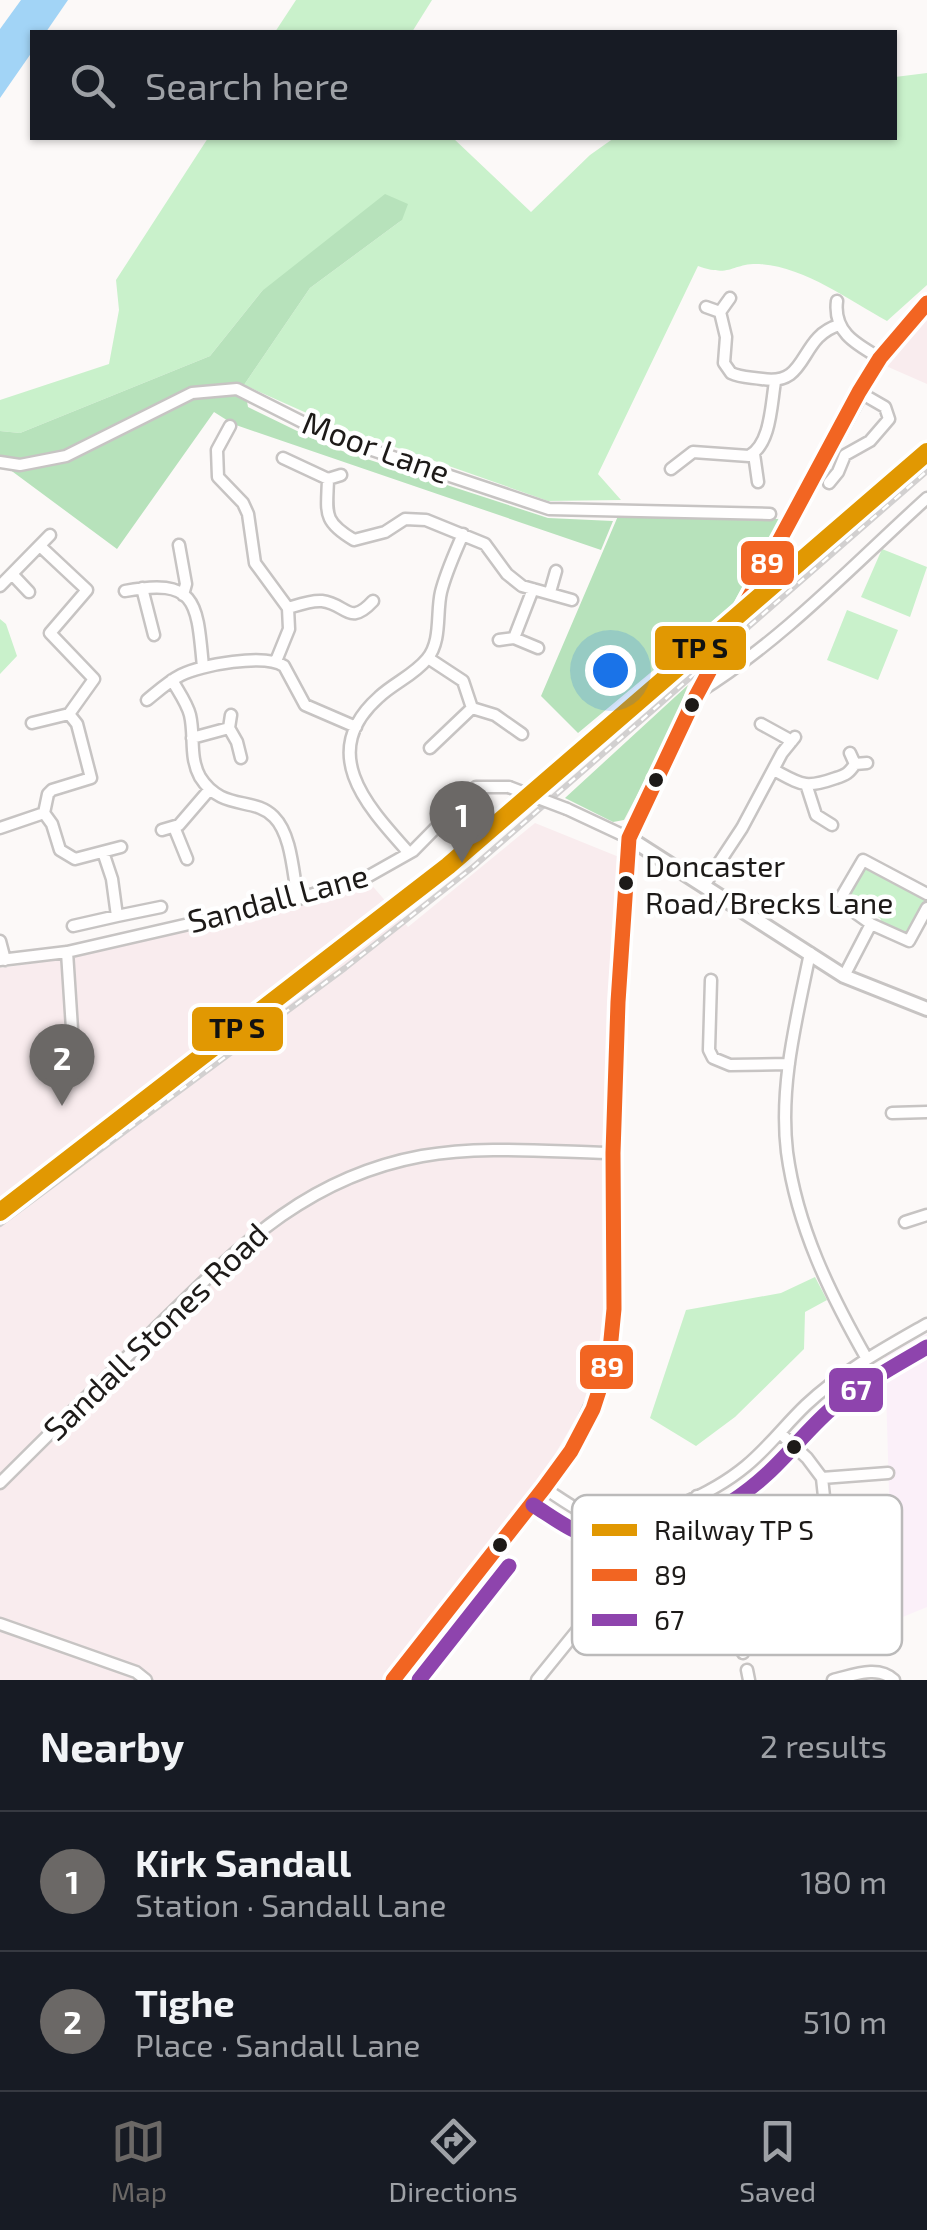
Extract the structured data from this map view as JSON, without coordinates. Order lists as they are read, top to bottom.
{
  "streets": {
    "street": ["Moor Lane", "Sandall Lane", "Sandall Stones Road"]
  },
  "places": ["Doncaster Road/Brecks Lane"],
  "lines": ["transit line 89", "transit line 67"],
  "legend": ["Railway TP S", "89", "67"],
  "page": {
    "search": "Search here",
    "pins": ["1", "2"],
    "heading": ["Nearby", "2 results"],
    "list": [
      {
        "mark": "1",
        "name": "Kirk Sandall",
        "note": "Station · Sandall Lane",
        "value": "180 m"
      },
      {
        "mark": "2",
        "name": "Tighe",
        "note": "Place · Sandall Lane",
        "value": "510 m"
      }
    ],
    "nav": ["Map", "Directions", "Saved"]
  }
}
